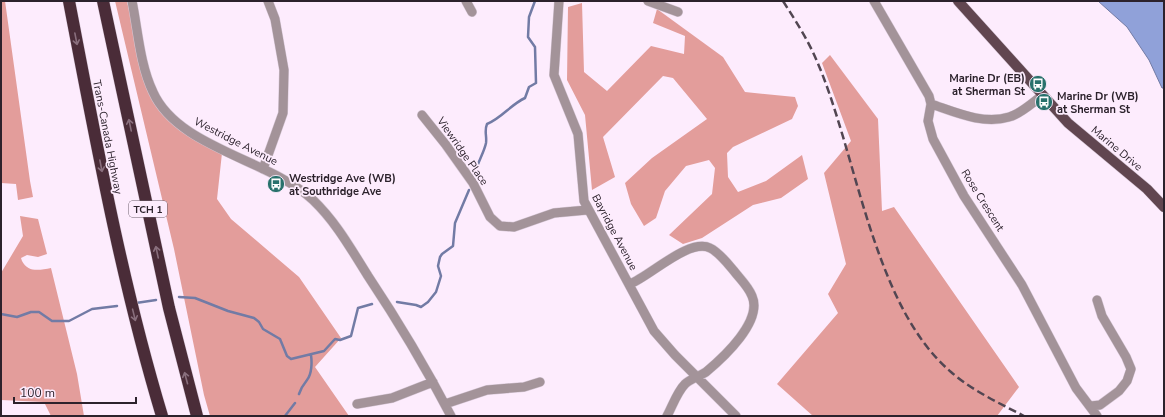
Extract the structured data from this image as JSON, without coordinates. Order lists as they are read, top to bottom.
{
  "streets": {
    "highway": ["Trans-Canada Highway", "TCH 1"],
    "main road": ["Marine Drive"],
    "street": [
      "Westridge Avenue",
      "Viewridge Place",
      "Rose Crescent",
      "Bayridge Avenue"
    ]
  },
  "crossings": [
    ["Viewridge Place", "Bayridge Avenue"]
  ],
  "places": {
    "bus stop": ["Marine Dr (EB) at Sherman St", "Marine Dr (WB) at Sherman St", "Westridge Ave (WB) at Southridge Ave"]
  },
  "scale_bar": "100 m"
}
